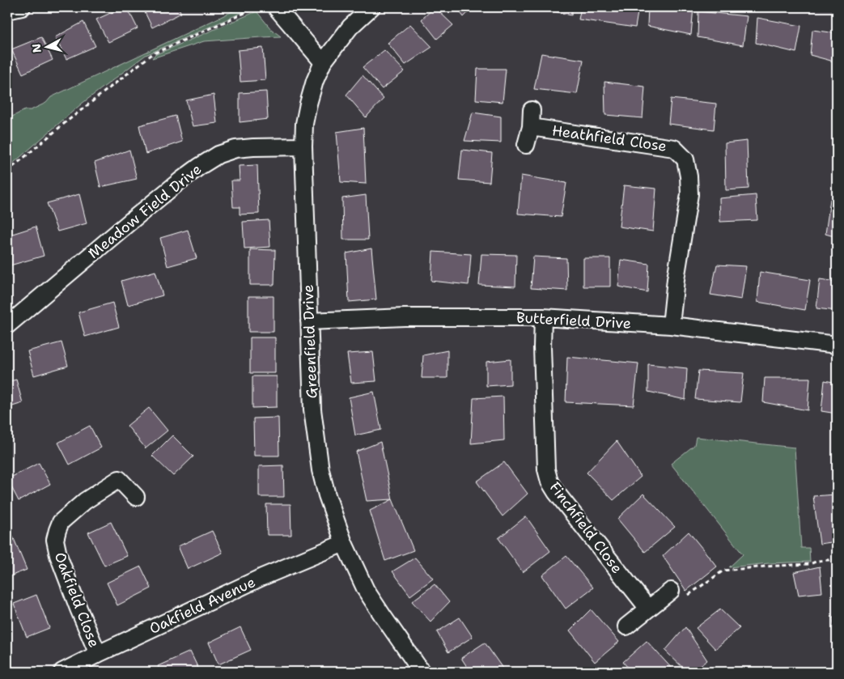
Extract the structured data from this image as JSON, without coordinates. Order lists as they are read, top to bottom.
{
  "streets": {
    "street": [
      "Heathfield Close",
      "Meadow Field Drive",
      "Butterfield Drive",
      "Greenfield Drive",
      "Finchfield Close",
      "Oakfield Close",
      "Oakfield Avenue"
    ]
  },
  "crossings": [
    ["Heathfield Close", "Butterfield Drive"],
    ["Meadow Field Drive", "Greenfield Drive"],
    ["Butterfield Drive", "Greenfield Drive"],
    ["Butterfield Drive", "Finchfield Close"],
    ["Greenfield Drive", "Oakfield Avenue"],
    ["Oakfield Close", "Oakfield Avenue"]
  ],
  "north": "left"
}
